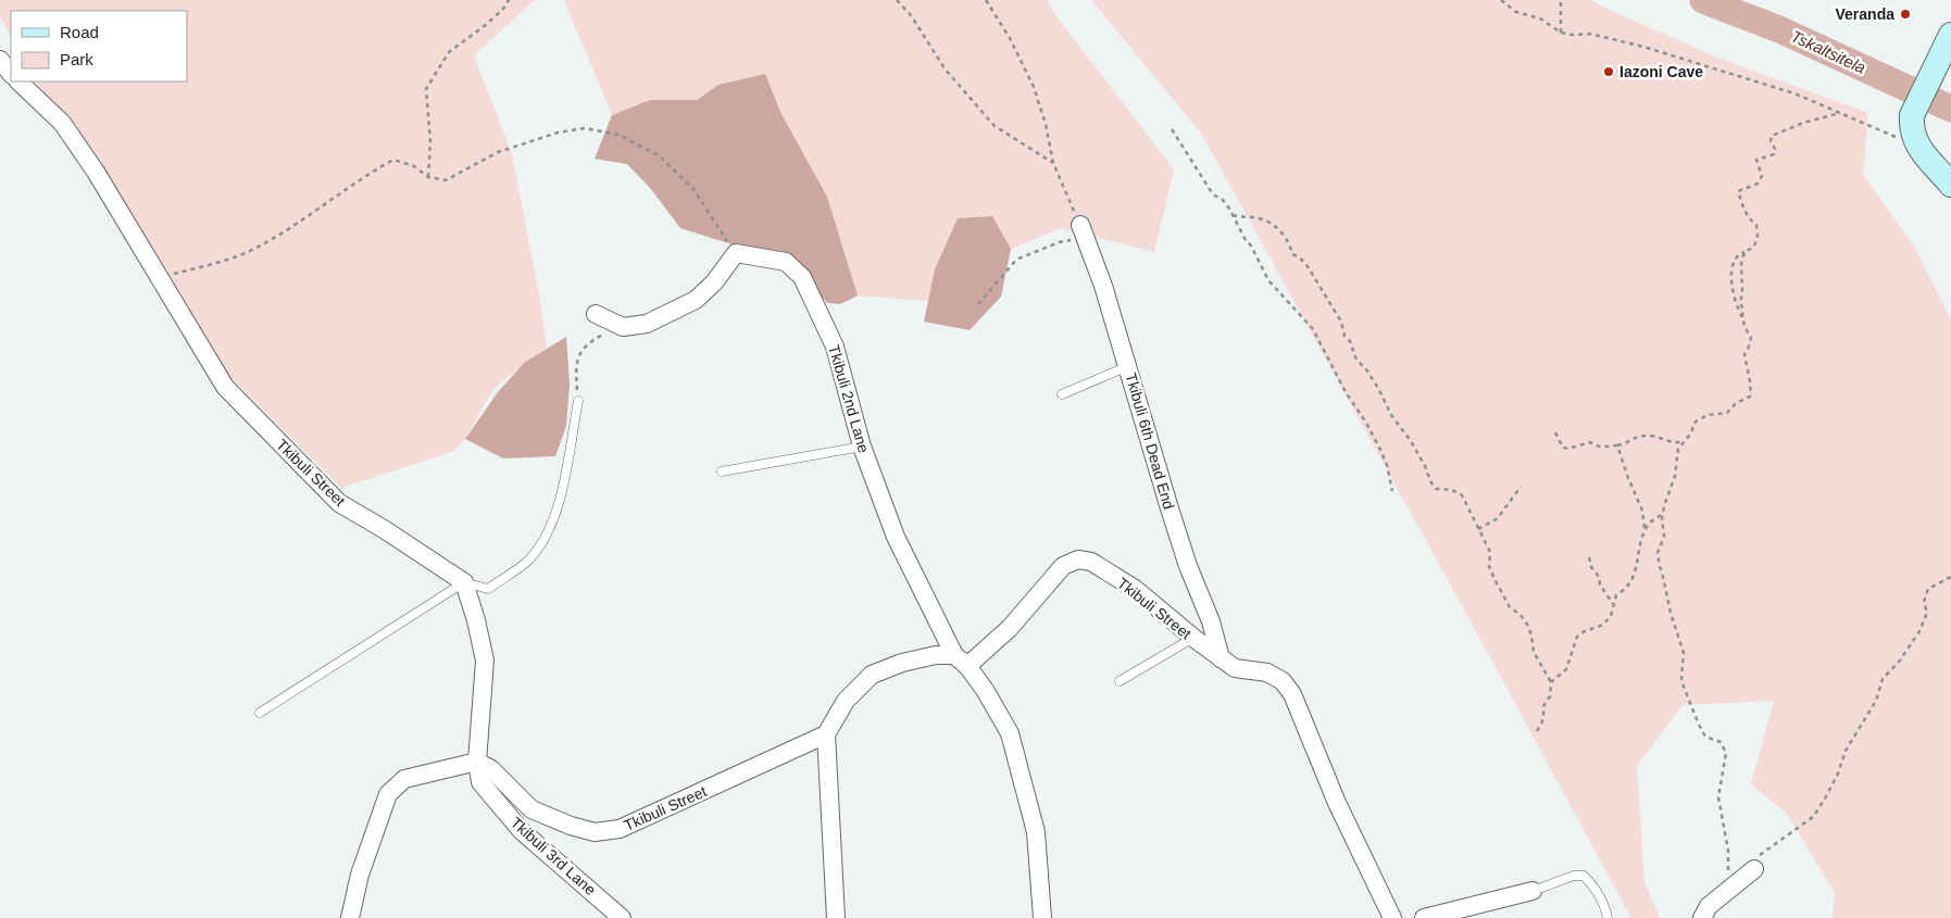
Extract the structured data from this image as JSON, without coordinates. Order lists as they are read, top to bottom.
{
  "streets": {
    "street": [
      "Tkibuli 2nd Lane",
      "Tkibuli 6th Dead End",
      "Tkibuli Street",
      "Tkibuli 3rd Lane"
    ]
  },
  "crossings": [
    ["Tkibuli 2nd Lane", "Tkibuli Street"],
    ["Tkibuli 6th Dead End", "Tkibuli Street"],
    ["Tkibuli Street", "Tkibuli 3rd Lane"]
  ],
  "water": ["Tskaltsitela"],
  "places": ["Veranda", "Iazoni Cave"],
  "legend": ["Road", "Park"]
}
